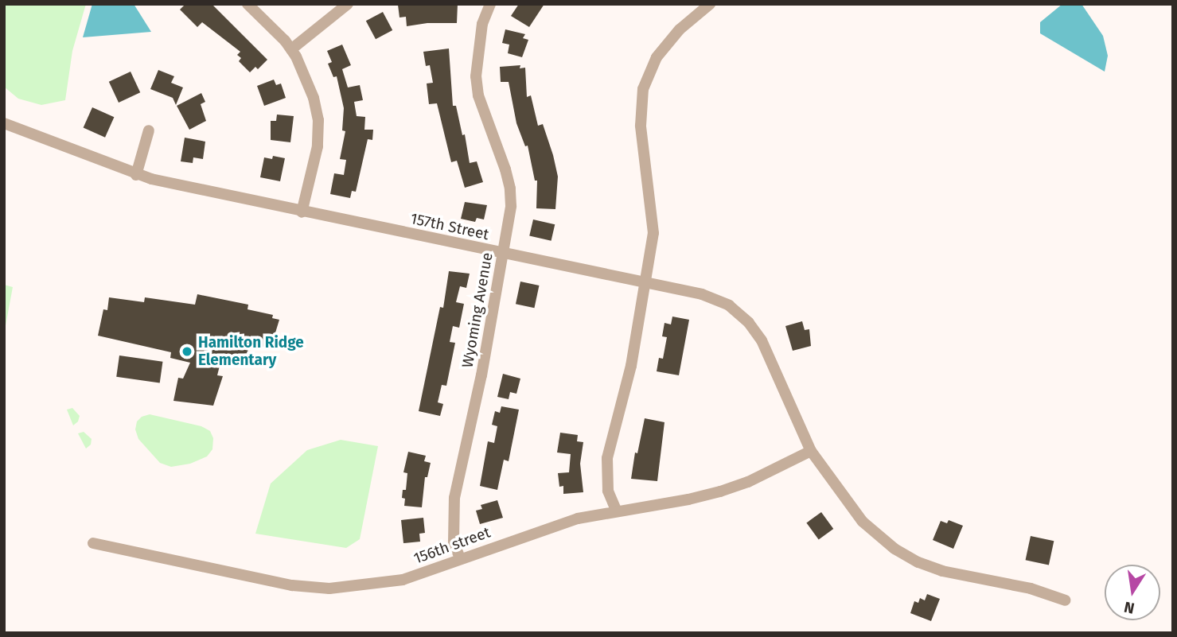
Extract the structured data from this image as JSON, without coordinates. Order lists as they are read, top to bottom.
{
  "streets": {
    "street": ["157th Street", "Wyoming Avenue", "156th street"]
  },
  "crossings": [
    ["157th Street", "Wyoming Avenue"],
    ["157th Street", "156th street"],
    ["Wyoming Avenue", "156th street"]
  ],
  "places": ["Hamilton Ridge Elementary"],
  "north": "bottom"
}
